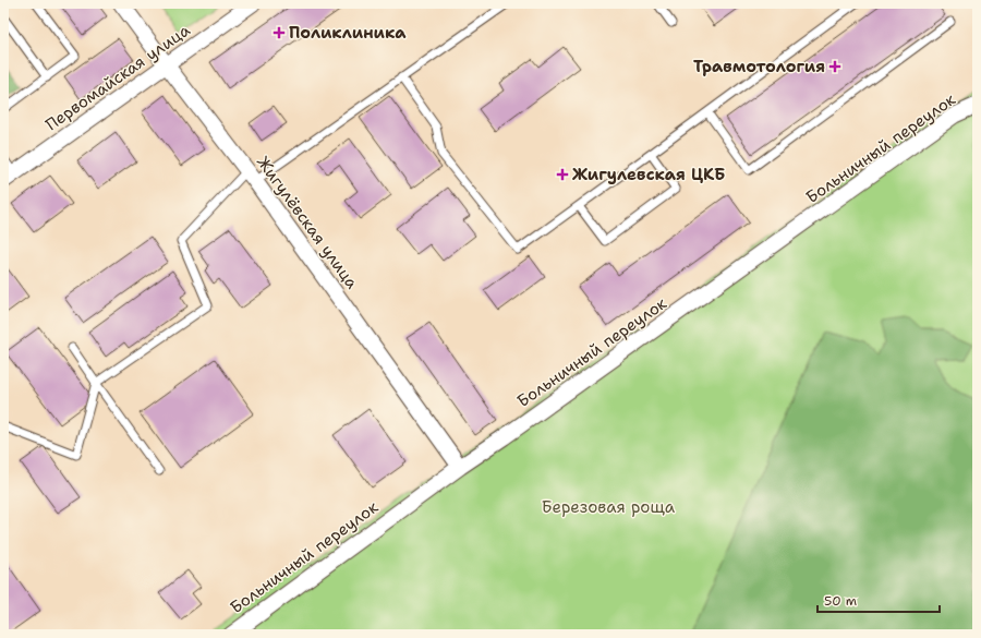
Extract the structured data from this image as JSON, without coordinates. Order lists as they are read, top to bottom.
{
  "streets": {
    "street": ["Первомайская улица", "Больничный переулок", "Жигулёвская улица"]
  },
  "crossings": [
    ["Первомайская улица", "Жигулёвская улица"],
    ["Больничный переулок", "Жигулёвская улица"]
  ],
  "parks": ["Березовая роща"],
  "places": {
    "health": ["Поликлиника", "Травмотология", "Жигулевская ЦКБ"]
  },
  "scale_bar": "50 m"
}
